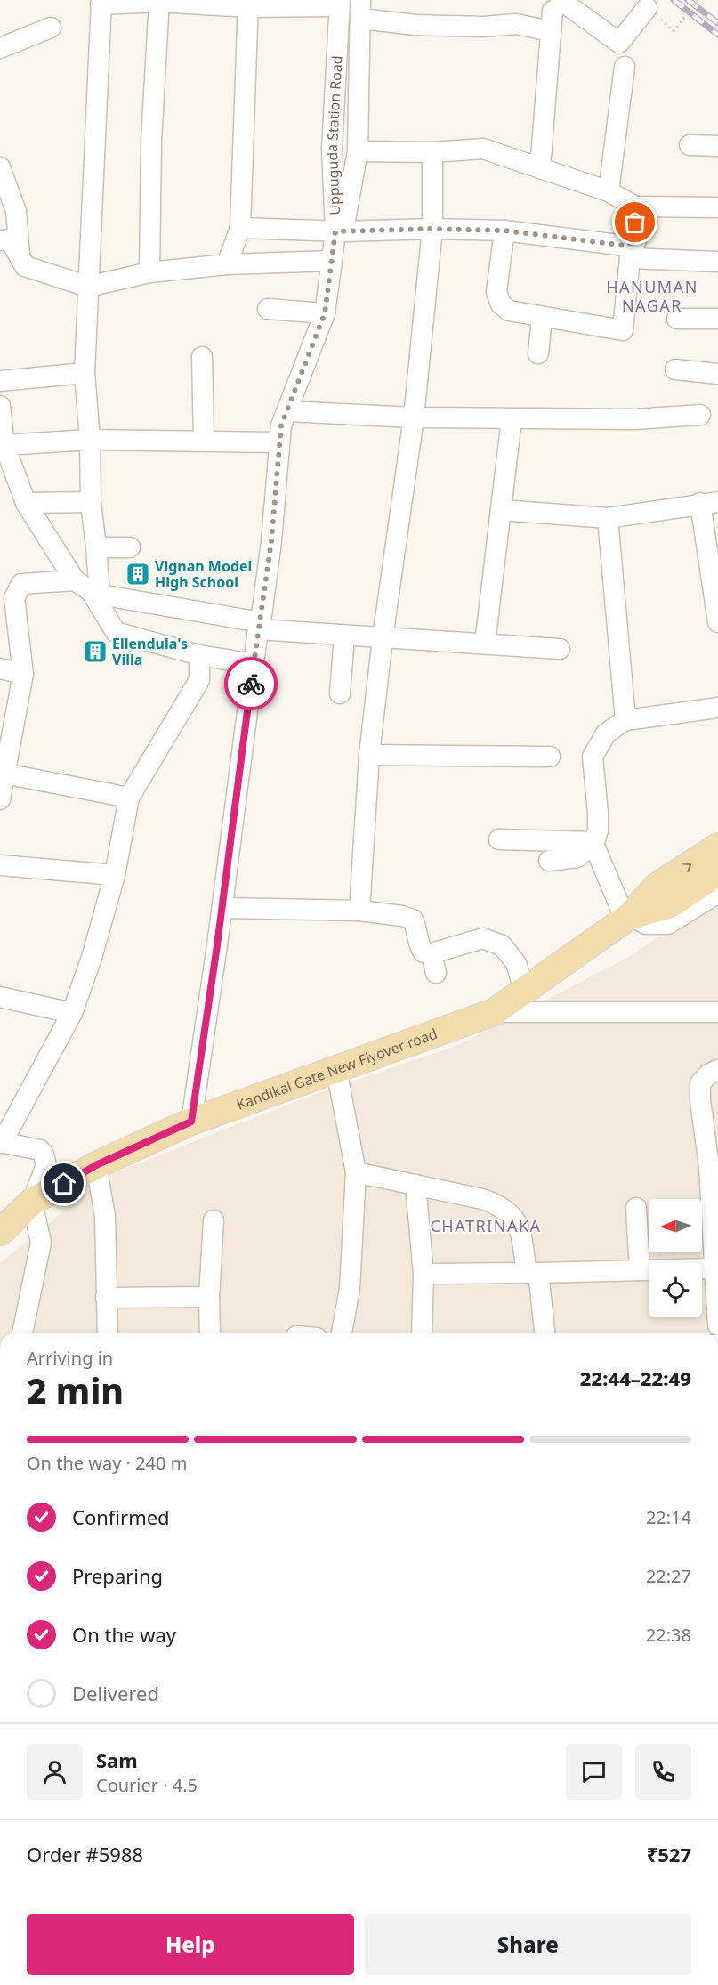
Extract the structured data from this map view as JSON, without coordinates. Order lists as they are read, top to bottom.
{
  "streets": {
    "main road": ["Kandikal Gate New Flyover road"],
    "street": ["Uppuguda Station Road"]
  },
  "crossings": [
    ["Uppuguda Station Road", "Kandikal Gate New Flyover road"]
  ],
  "districts": ["HANUMAN NAGAR", "CHATRINAKA"],
  "places": {
    "building": ["Vignan Model High School", "Ellendula's Villa"]
  },
  "north": "left",
  "page": {
    "heading": ["2 min", "Arriving in", "22:44–22:49"],
    "panel": [
      "Sam",
      "Courier · 4.5",
      "Order #5988",
      "₹527"
    ],
    "bar": "On the way · 240 m",
    "list": [
      ["Confirmed", "22:14"],
      ["Preparing", "22:27"],
      ["On the way", "22:38"],
      "Delivered"
    ],
    "buttons": ["Help", "Share"]
  }
}
